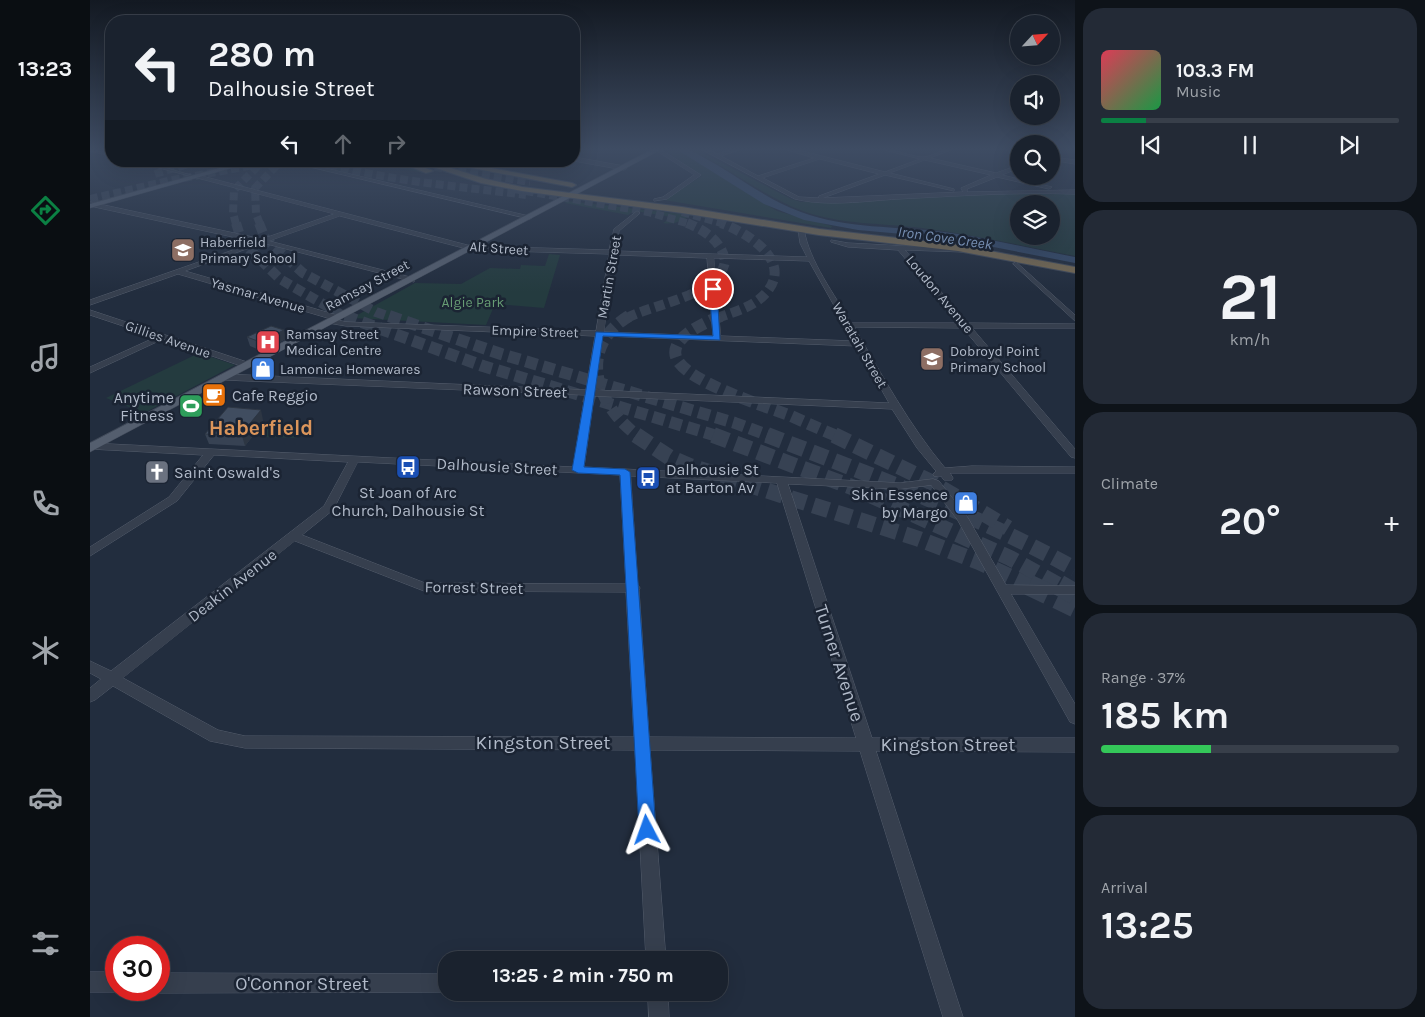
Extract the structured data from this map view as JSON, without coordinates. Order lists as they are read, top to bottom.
{
  "streets": {
    "main road": ["Ramsay Street"],
    "street": [
      "Alt Street",
      "Martin Street",
      "Loudon Avenue",
      "Yasmar Avenue",
      "Empire Street",
      "Gillies Avenue",
      "Waratah Street",
      "Rawson Street",
      "Dalhousie Street",
      "Deakin Avenue",
      "Forrest Street",
      "Turner Avenue",
      "Kingston Street",
      "O'Connor Street"
    ]
  },
  "crossings": [
    ["Alt Street", "Martin Street"],
    ["Alt Street", "Ramsay Street"],
    ["Alt Street", "Waratah Street"],
    ["Martin Street", "Empire Street"],
    ["Martin Street", "Rawson Street"],
    ["Martin Street", "Dalhousie Street"],
    ["Ramsay Street", "Yasmar Avenue"],
    ["Ramsay Street", "Empire Street"],
    ["Ramsay Street", "Gillies Avenue"],
    ["Ramsay Street", "Rawson Street"],
    ["Ramsay Street", "Dalhousie Street"],
    ["Yasmar Avenue", "Empire Street"],
    ["Empire Street", "Waratah Street"],
    ["Waratah Street", "Rawson Street"],
    ["Waratah Street", "Dalhousie Street"],
    ["Dalhousie Street", "Deakin Avenue"],
    ["Dalhousie Street", "Turner Avenue"],
    ["Deakin Avenue", "Forrest Street"],
    ["Deakin Avenue", "Kingston Street"],
    ["Turner Avenue", "Kingston Street"]
  ],
  "districts": ["Haberfield"],
  "water": ["Iron Cove Creek"],
  "parks": ["Algie Park"],
  "places": {
    "school or university": ["Haberfield Primary School", "Dobroyd Point Primary School"],
    "hospital": ["Ramsay Street Medical Centre"],
    "shop": ["Lamonica Homewares", "Skin Essence by Margo"],
    "cafe": ["Cafe Reggio"],
    "sports": ["Anytime Fitness"],
    "bus stop": ["St Joan of Arc Church, Dalhousie St", "Dalhousie St at Barton Av"],
    "church": ["Saint Oswald's"]
  },
  "north": "top right",
  "page": {
    "tabs": "13:23",
    "turn": ["280 m", "Dalhousie Street"],
    "song": ["103.3 FM", "Music"],
    "tile": [
      ["21", "km/h"],
      "Climate",
      ["Range · 37%", "185 km"],
      ["Arrival", "13:25"]
    ],
    "heat": ["−", "20°", "+"],
    "limit": "30",
    "trip": "13:25 · 2 min · 750 m"
  }
}
